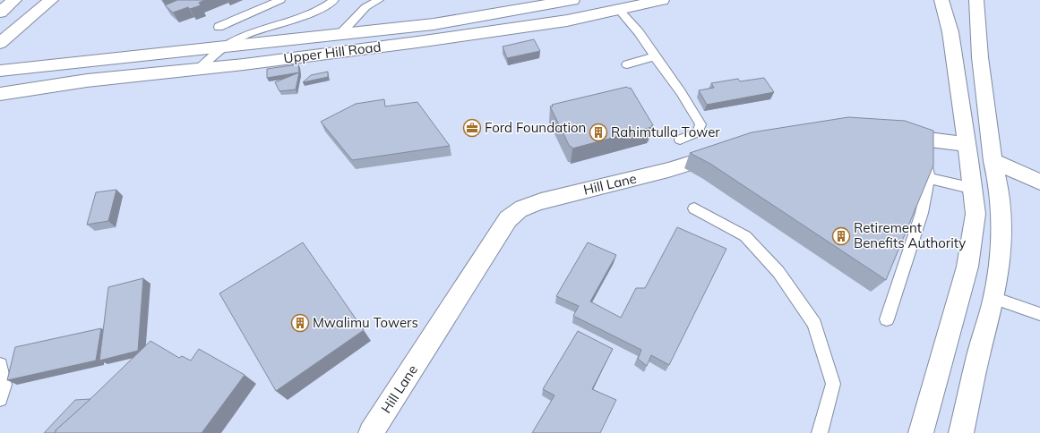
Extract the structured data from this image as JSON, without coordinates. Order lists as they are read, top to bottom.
{
  "streets": {
    "street": ["Upper Hill Road", "Hill Lane"]
  },
  "places": {
    "office": ["Ford Foundation"],
    "building": ["Rahimtulla Tower", "Retirement Benefits Authority", "Mwalimu Towers"]
  }
}
